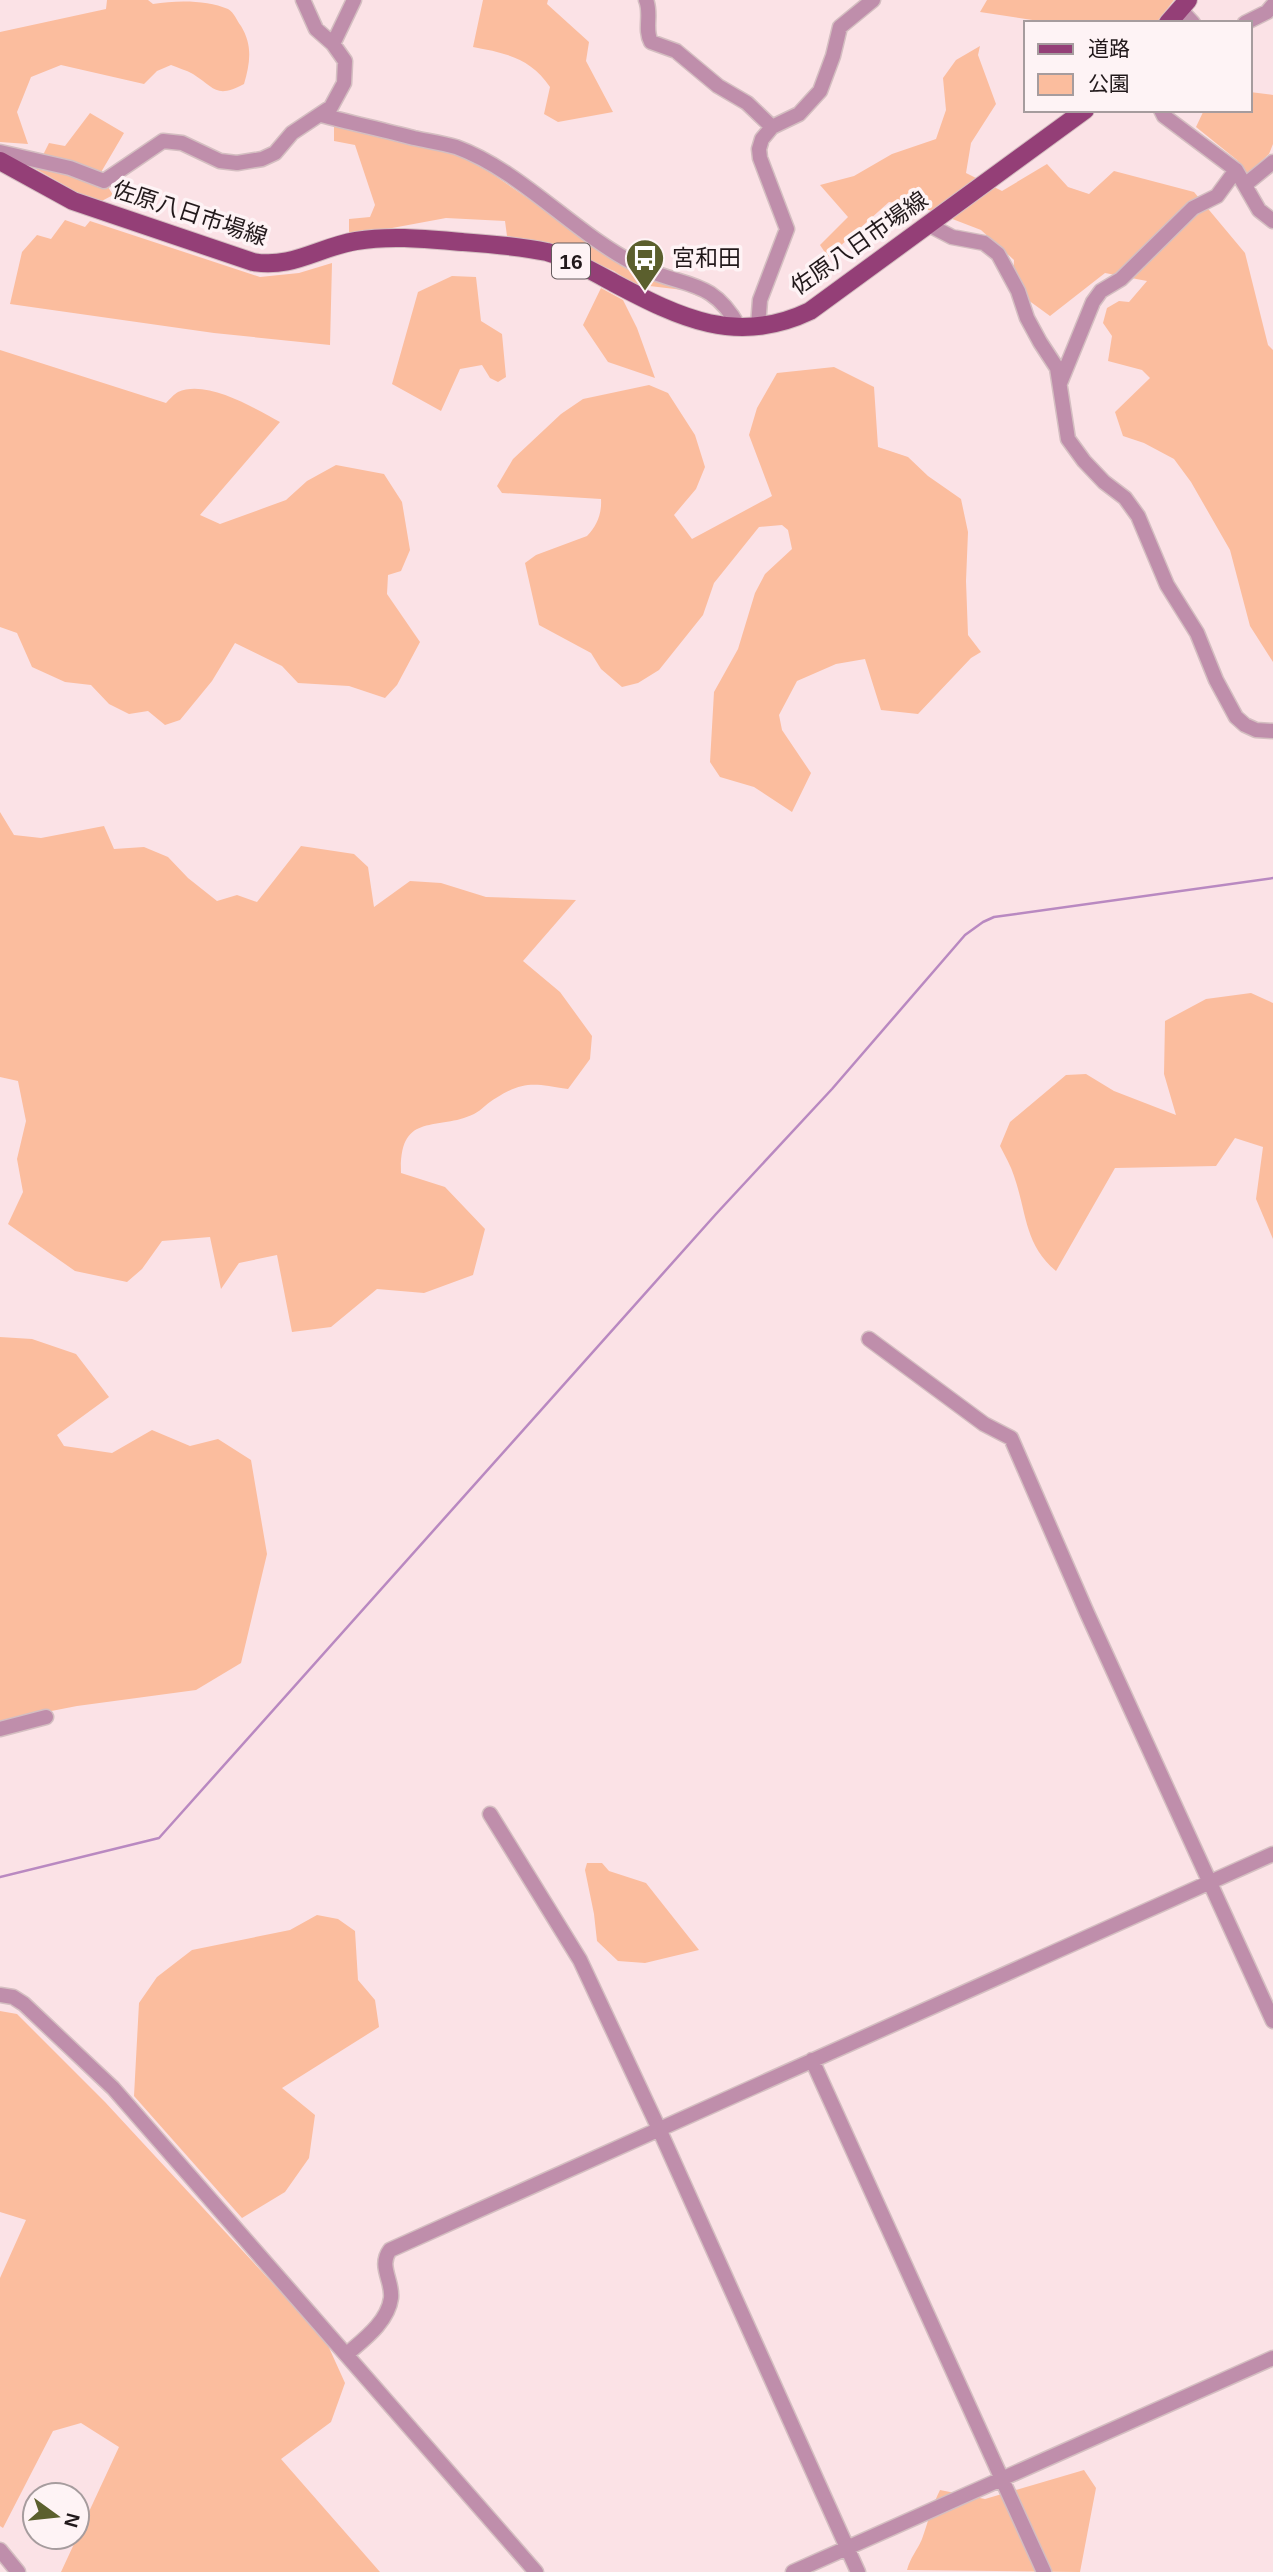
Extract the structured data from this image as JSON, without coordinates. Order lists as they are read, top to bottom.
{
  "streets": {
    "main road": ["佐原八日市場線", "16"]
  },
  "places": {
    "bus stop": ["宮和田"]
  },
  "legend": ["道路", "公園"],
  "north": "right"
}
